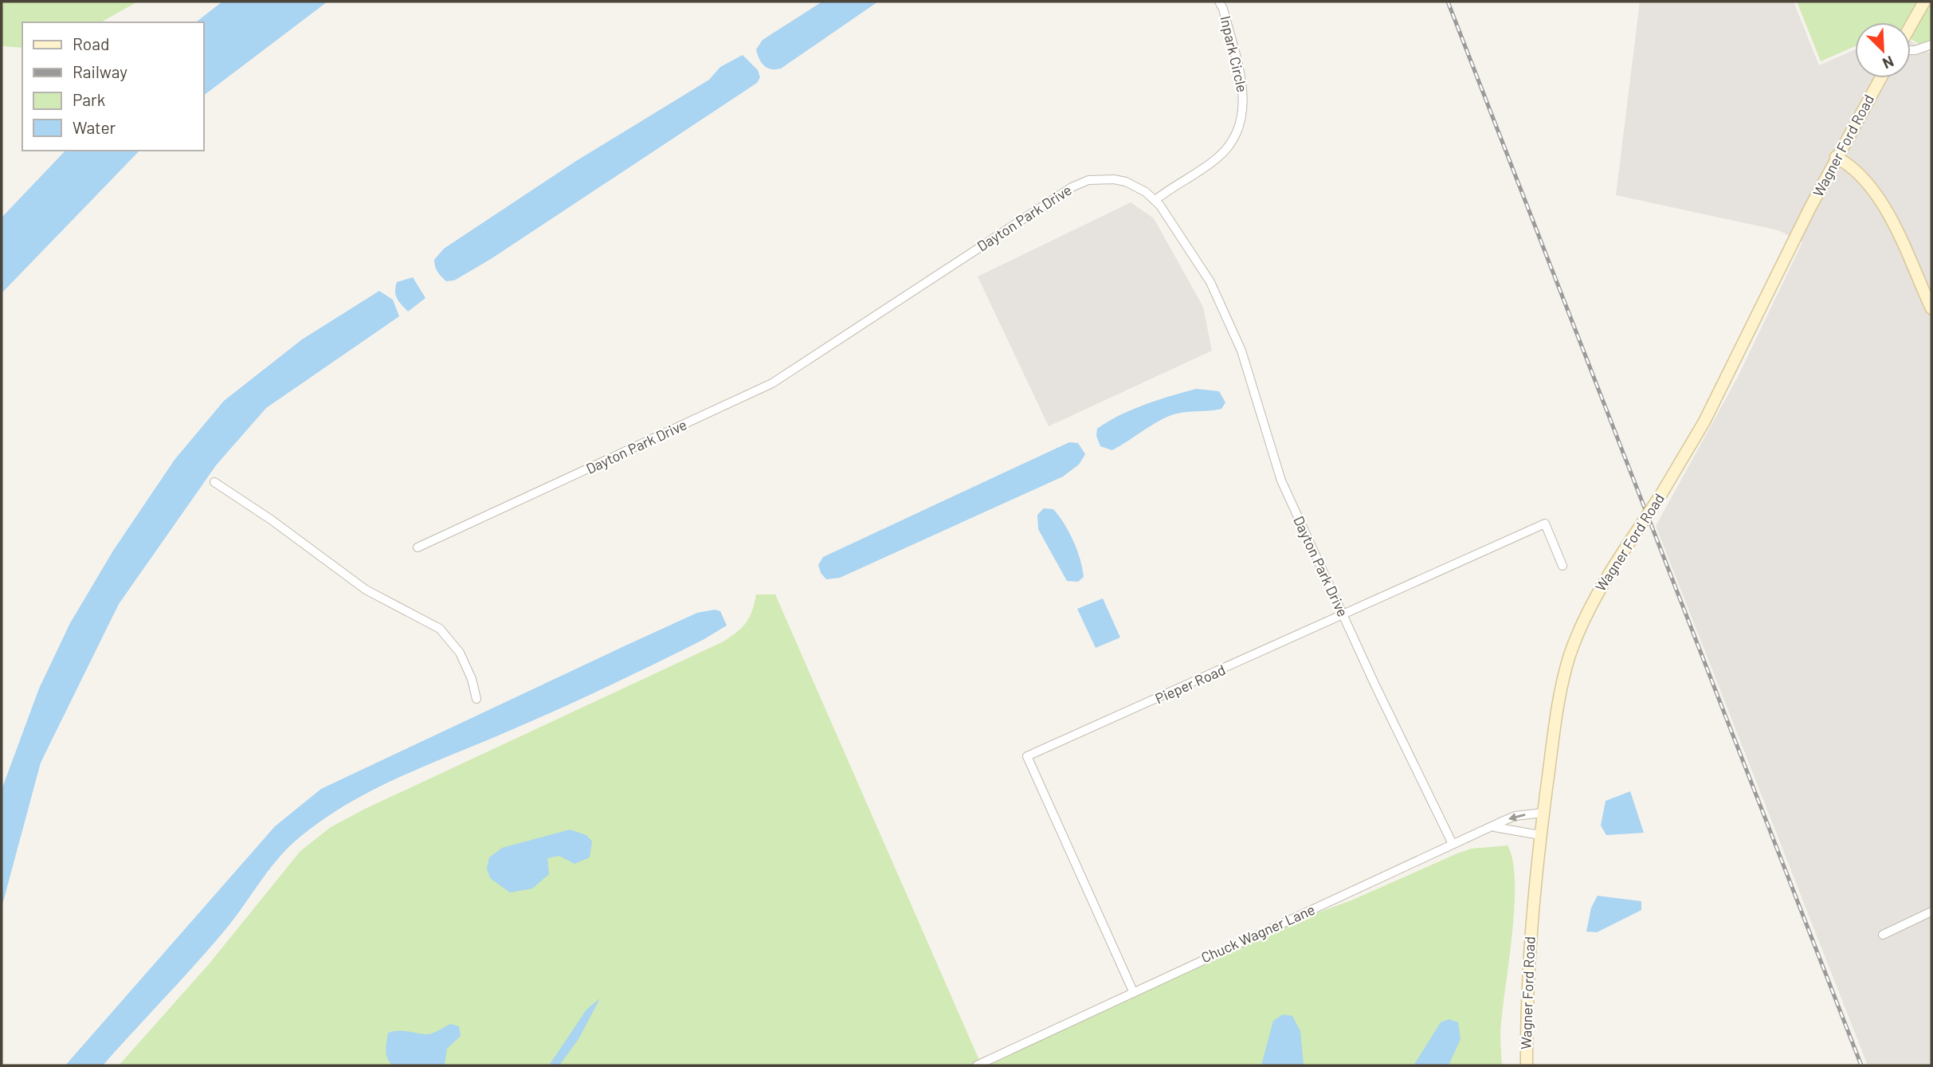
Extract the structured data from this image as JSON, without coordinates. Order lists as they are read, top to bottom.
{
  "streets": {
    "main road": ["Wagner Ford Road"],
    "street": [
      "Inpark Circle",
      "Dayton Park Drive",
      "Pieper Road",
      "Chuck Wagner Lane"
    ]
  },
  "crossings": [
    ["Inpark Circle", "Dayton Park Drive"],
    ["Wagner Ford Road", "Chuck Wagner Lane"],
    ["Dayton Park Drive", "Pieper Road"],
    ["Dayton Park Drive", "Chuck Wagner Lane"],
    ["Pieper Road", "Chuck Wagner Lane"]
  ],
  "legend": [
    "Road",
    "Railway",
    "Park",
    "Water"
  ],
  "north": "bottom right"
}
